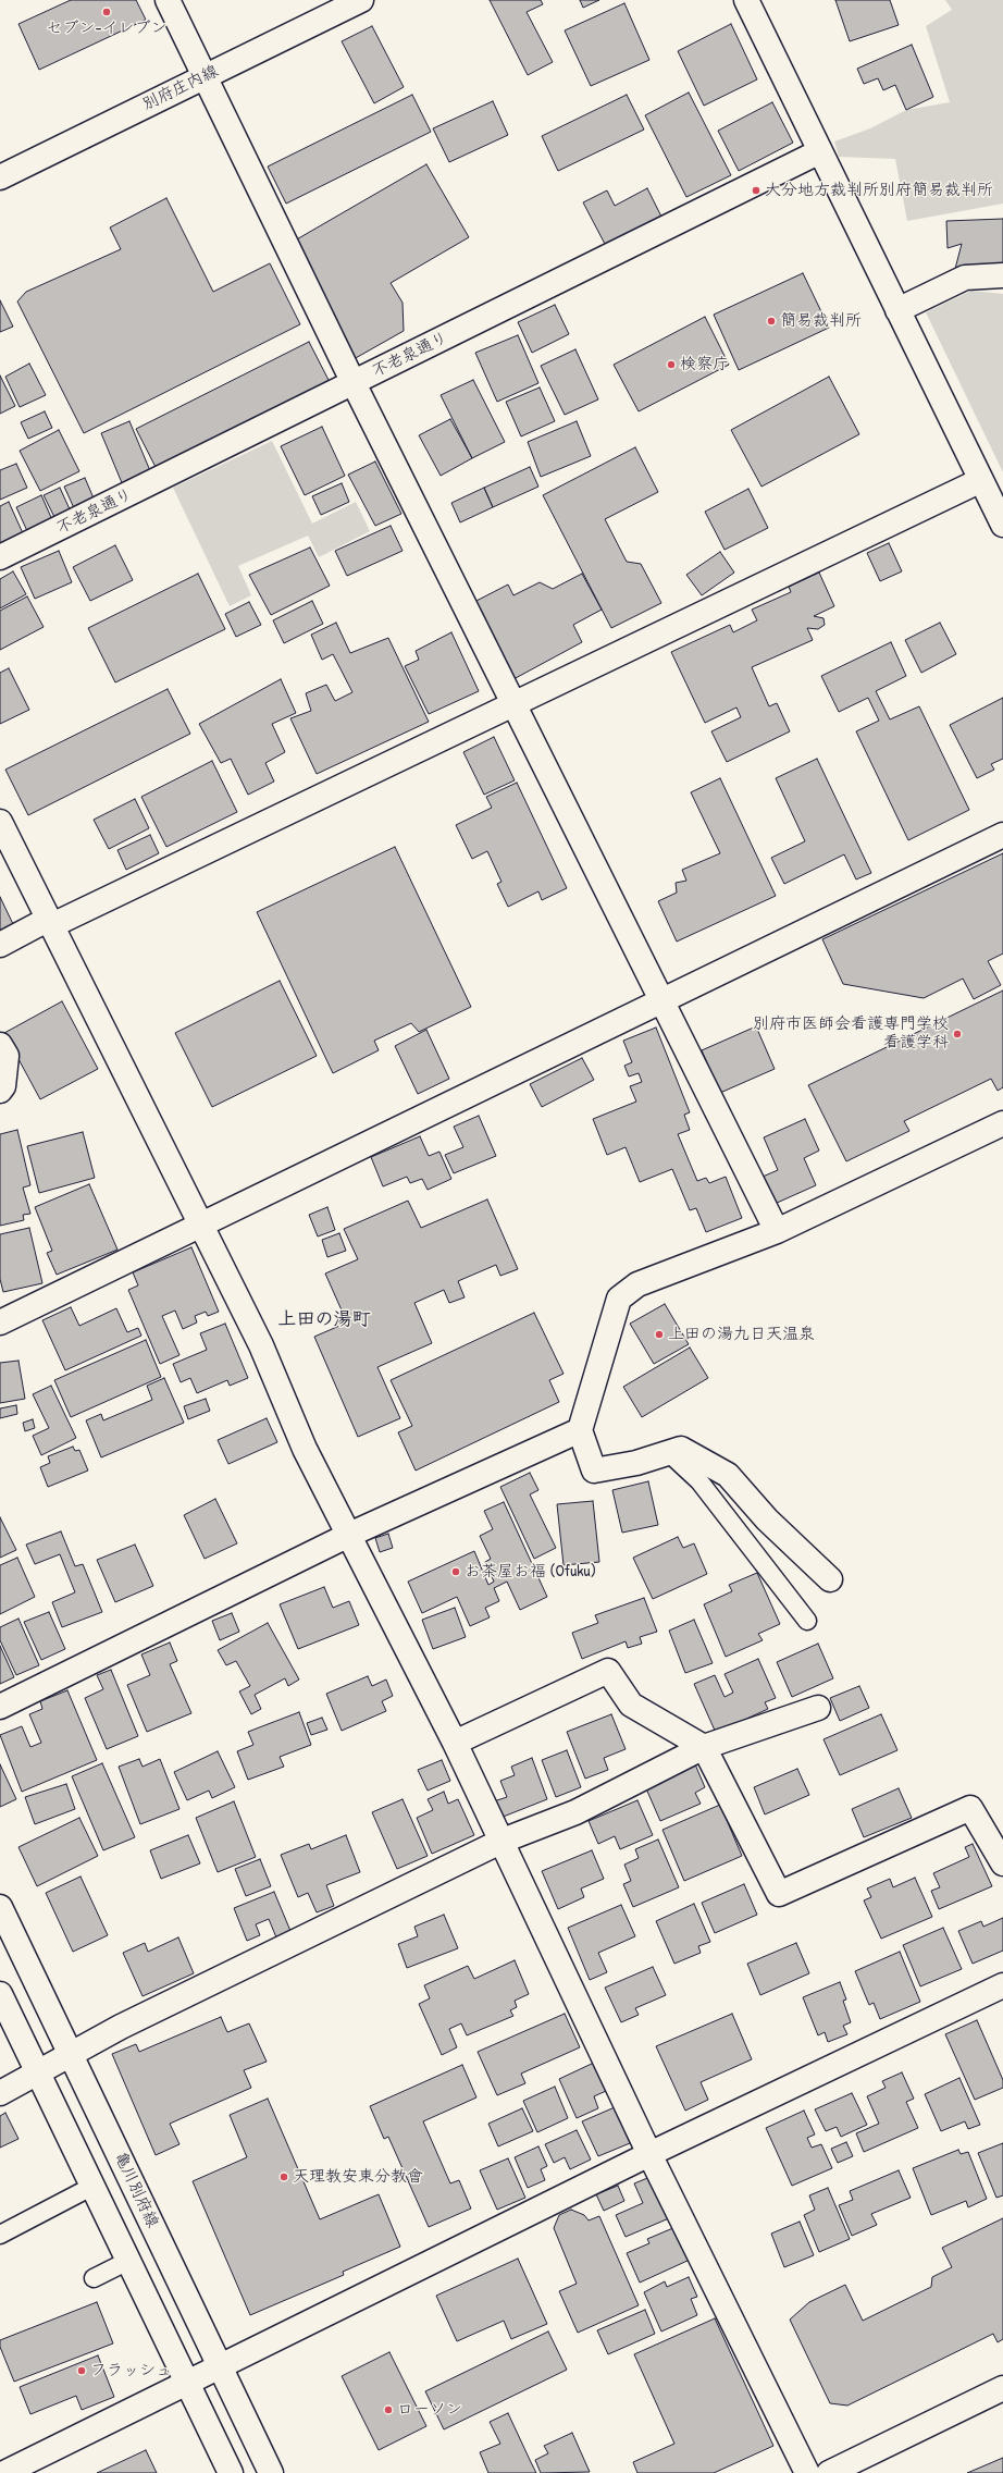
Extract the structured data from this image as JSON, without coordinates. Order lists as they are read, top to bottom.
{
  "streets": {
    "street": ["別府庄内線", "不老泉通り", "亀川別府線"]
  },
  "districts": ["上田の湯町"],
  "places": [
    "セブン-イレブン",
    "大分地方裁判所別府簡易裁判所",
    "簡易裁判所",
    "検察庁",
    "別府市医師会看護専門学校 看護学科",
    "上田の湯九日天温泉",
    "お茶屋お福 (Ofuku)",
    "天理教安東分教會",
    "フラッシュ",
    "ローソン"
  ]
}
